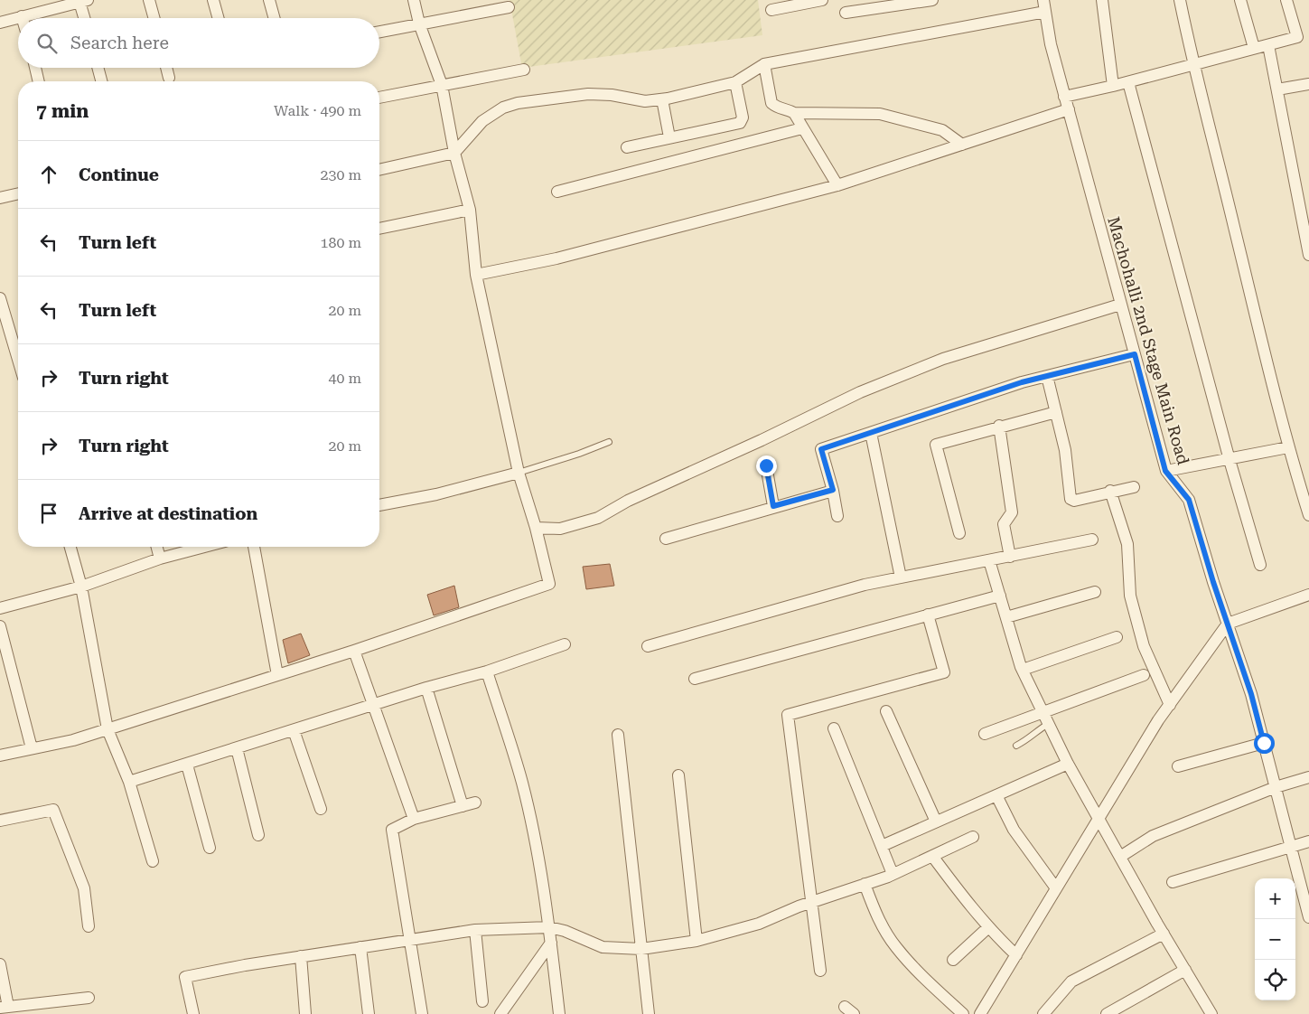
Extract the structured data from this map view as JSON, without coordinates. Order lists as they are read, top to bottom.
{
  "streets": {
    "street": ["Machohalli 2nd Stage Main Road"]
  },
  "page": {
    "search": "Search here",
    "heading": ["7 min", "Walk · 490 m"],
    "list": [
      ["Continue", "230 m"],
      ["Turn left", "180 m"],
      ["Turn left", "20 m"],
      ["Turn right", "40 m"],
      ["Turn right", "20 m"],
      "Arrive at destination"
    ],
    "map_buttons": ["+", "−"]
  }
}
